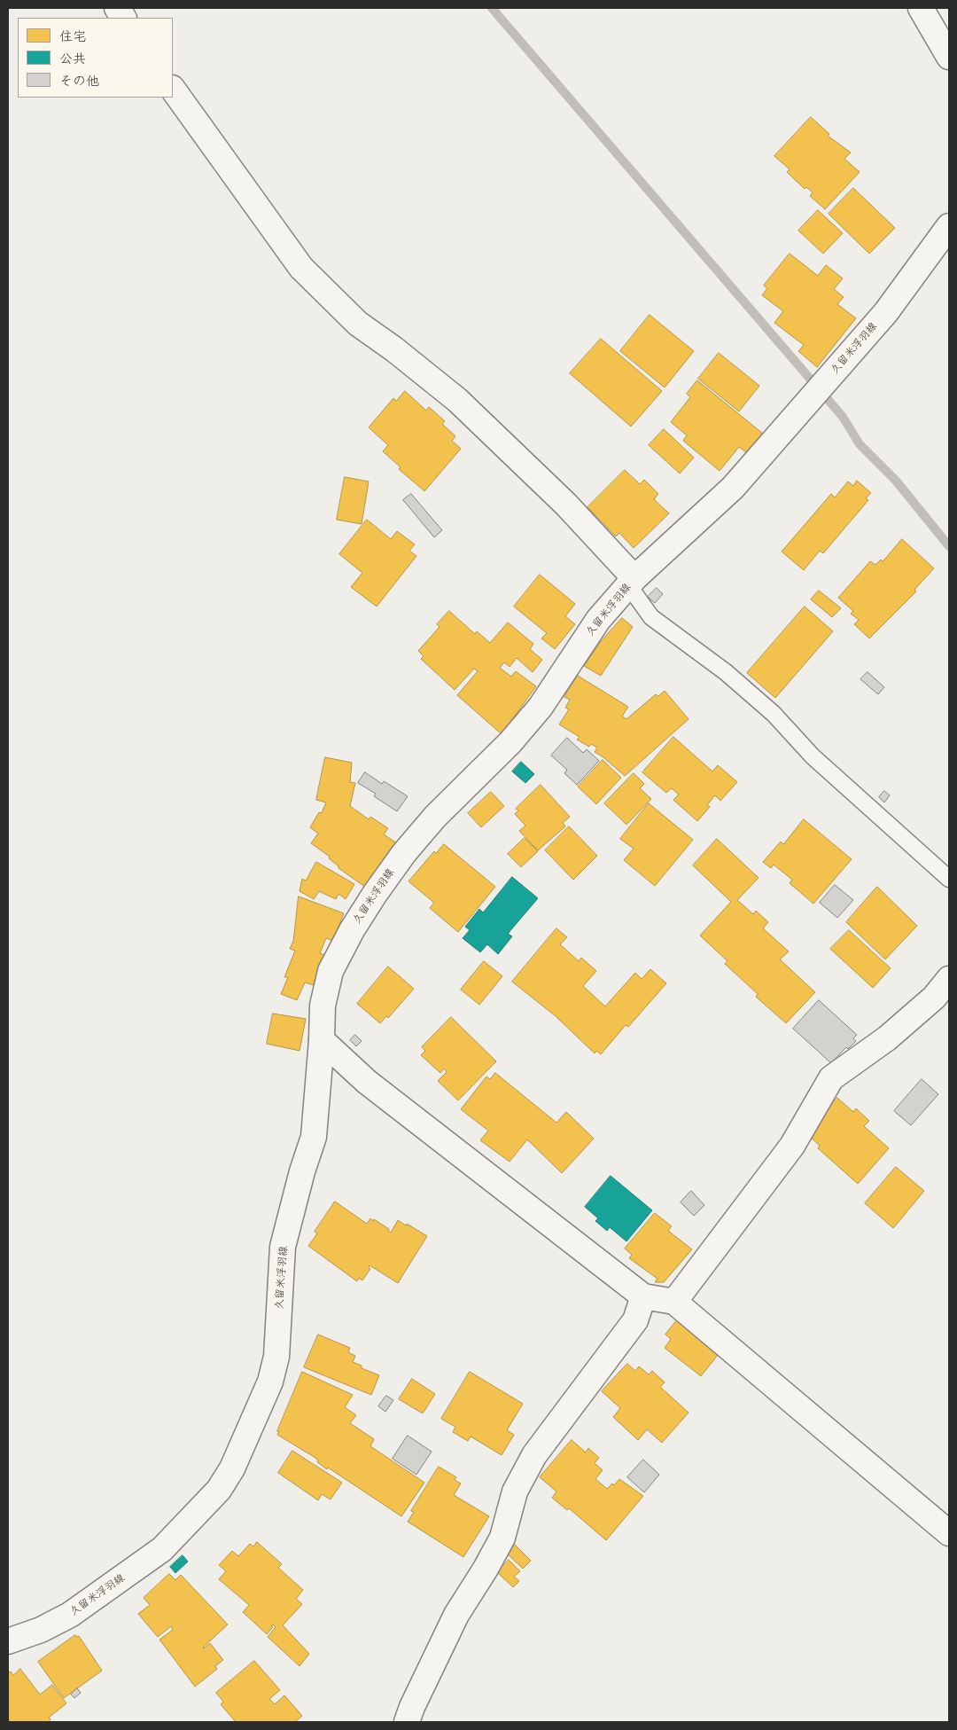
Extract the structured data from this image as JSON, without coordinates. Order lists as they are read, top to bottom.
{
  "streets": {
    "street": ["久留米浮羽線"]
  },
  "legend": ["住宅", "公共", "その他"]
}
